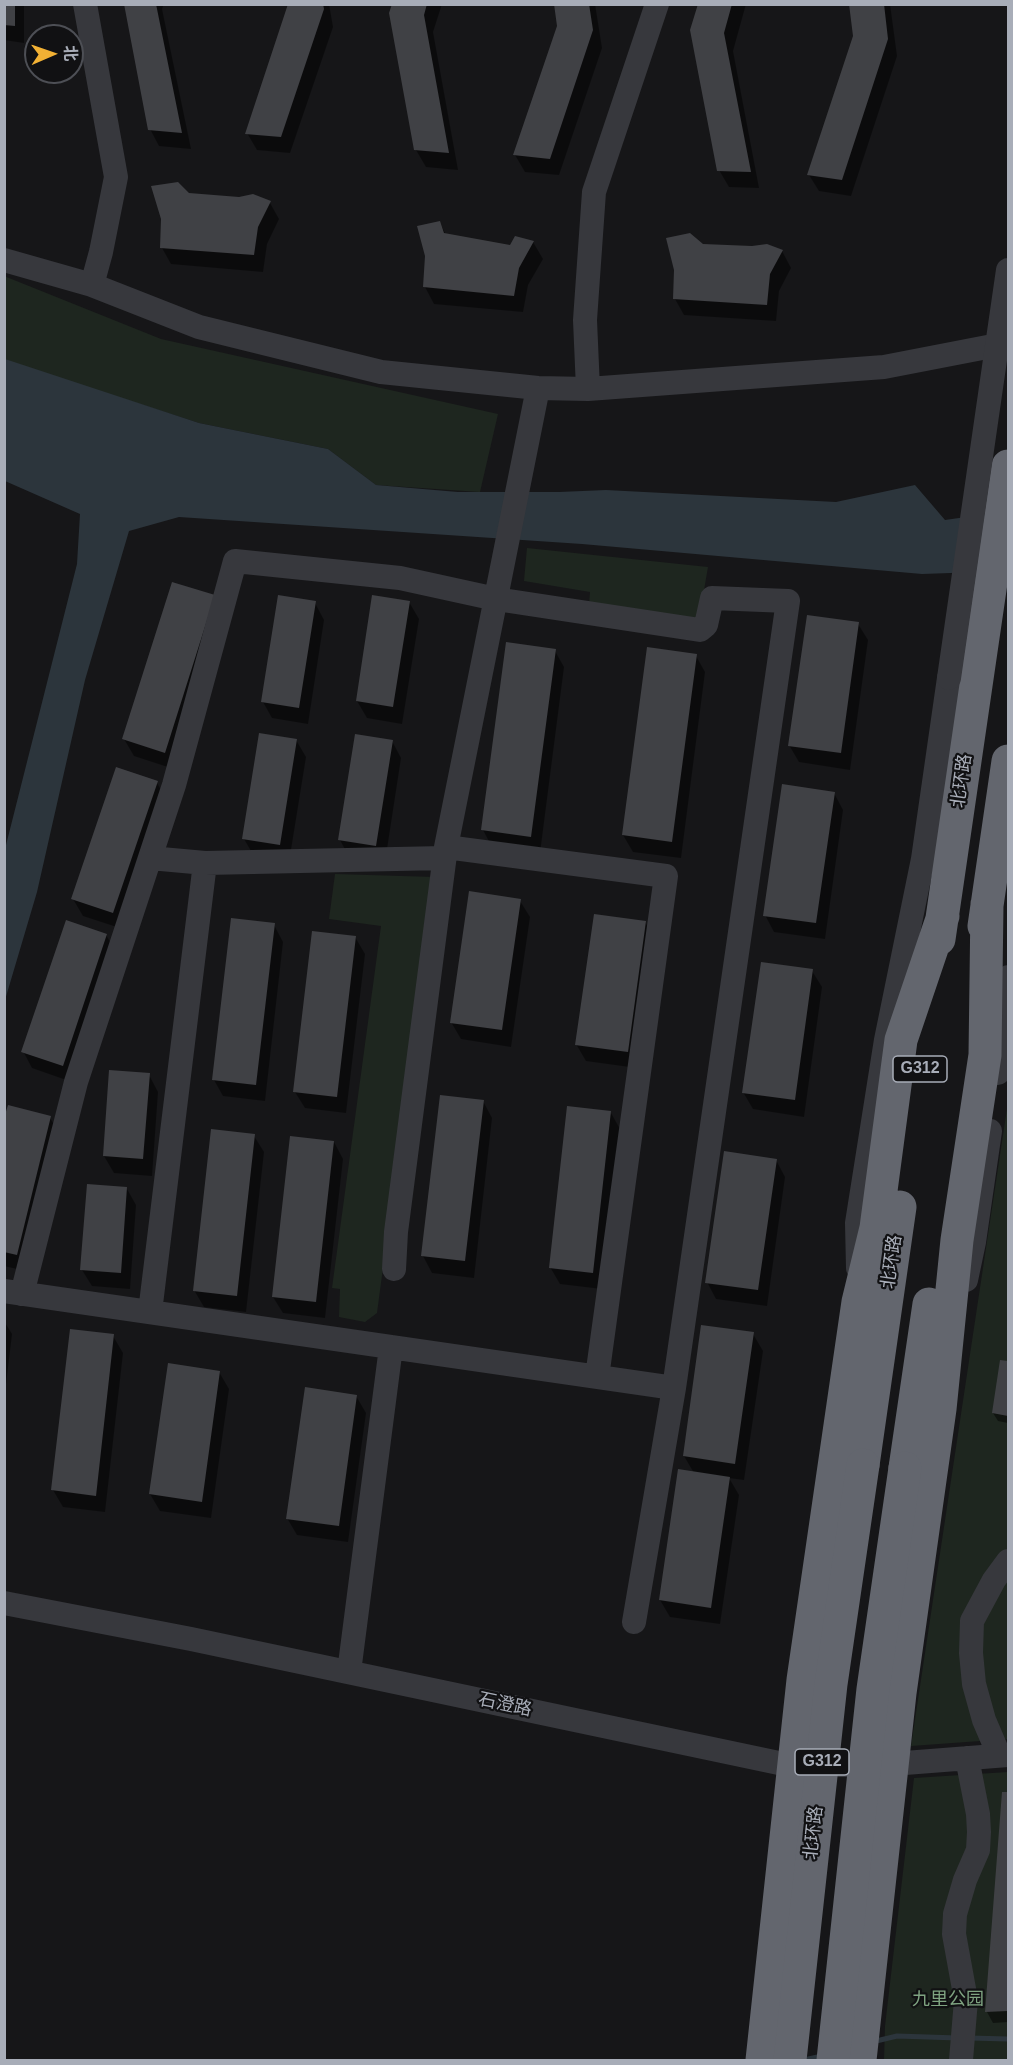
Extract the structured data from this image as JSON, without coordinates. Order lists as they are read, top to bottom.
{
  "streets": {
    "highway": ["北环路", "G312"],
    "street": ["石澄路"]
  },
  "parks": ["九里公园"],
  "north": "right"
}
